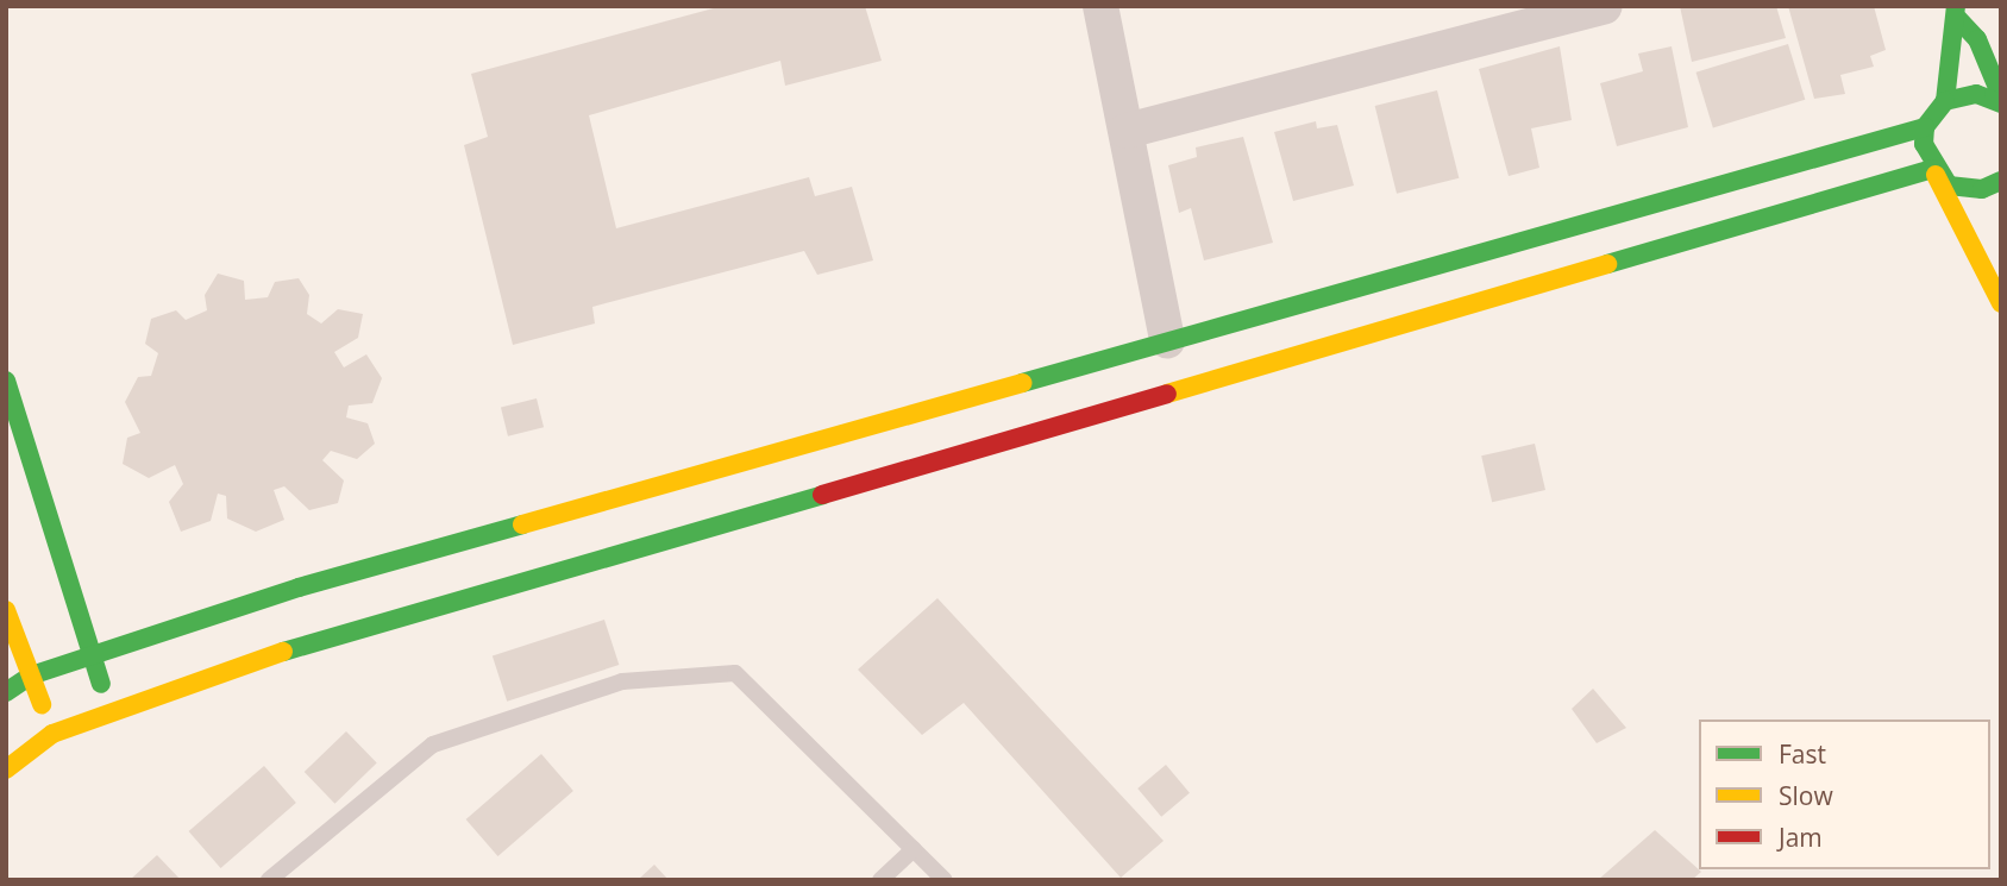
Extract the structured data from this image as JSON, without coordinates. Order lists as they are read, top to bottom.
{
  "legend": ["Fast", "Slow", "Jam"]
}
